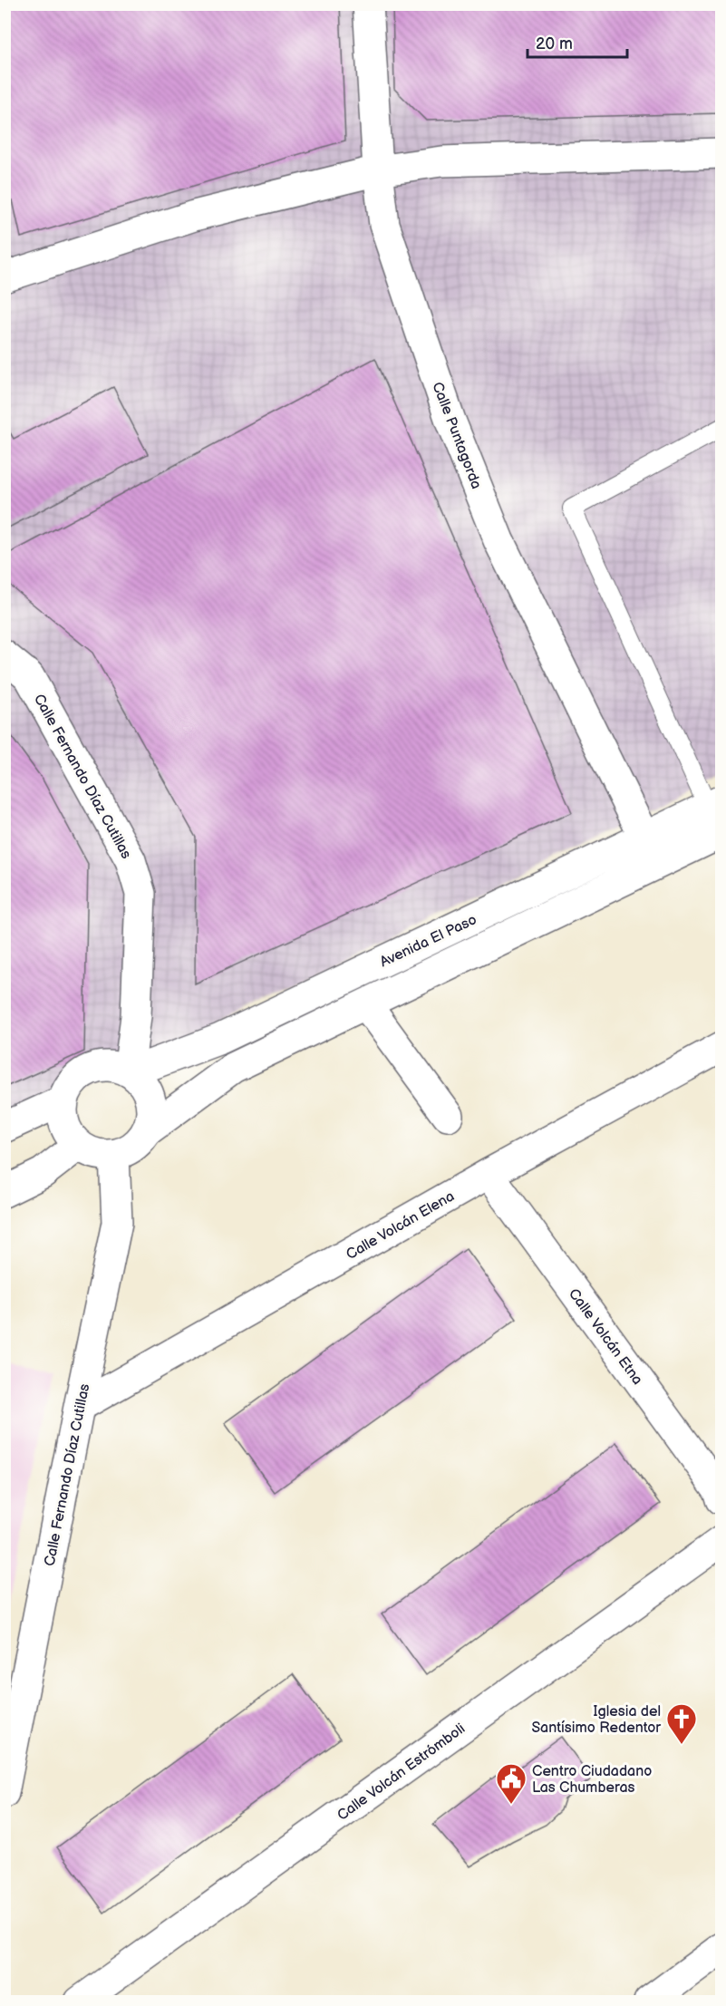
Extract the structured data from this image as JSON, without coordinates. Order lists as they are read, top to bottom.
{
  "streets": {
    "street": [
      "Calle Puntagorda",
      "Calle Fernando Díaz Cutillas",
      "Avenida El Paso",
      "Calle Volcán Elena",
      "Calle Volcán Etna",
      "Calle Volcán Estrómboli"
    ]
  },
  "crossings": [
    ["Calle Puntagorda", "Avenida El Paso"],
    ["Calle Fernando Díaz Cutillas", "Avenida El Paso"],
    ["Calle Fernando Díaz Cutillas", "Calle Volcán Elena"],
    ["Calle Volcán Elena", "Calle Volcán Etna"]
  ],
  "places": {
    "church": ["Iglesia del Santísimo Redentor"],
    "public building": ["Centro Ciudadano Las Chumberas"]
  },
  "scale_bar": "20 m"
}
